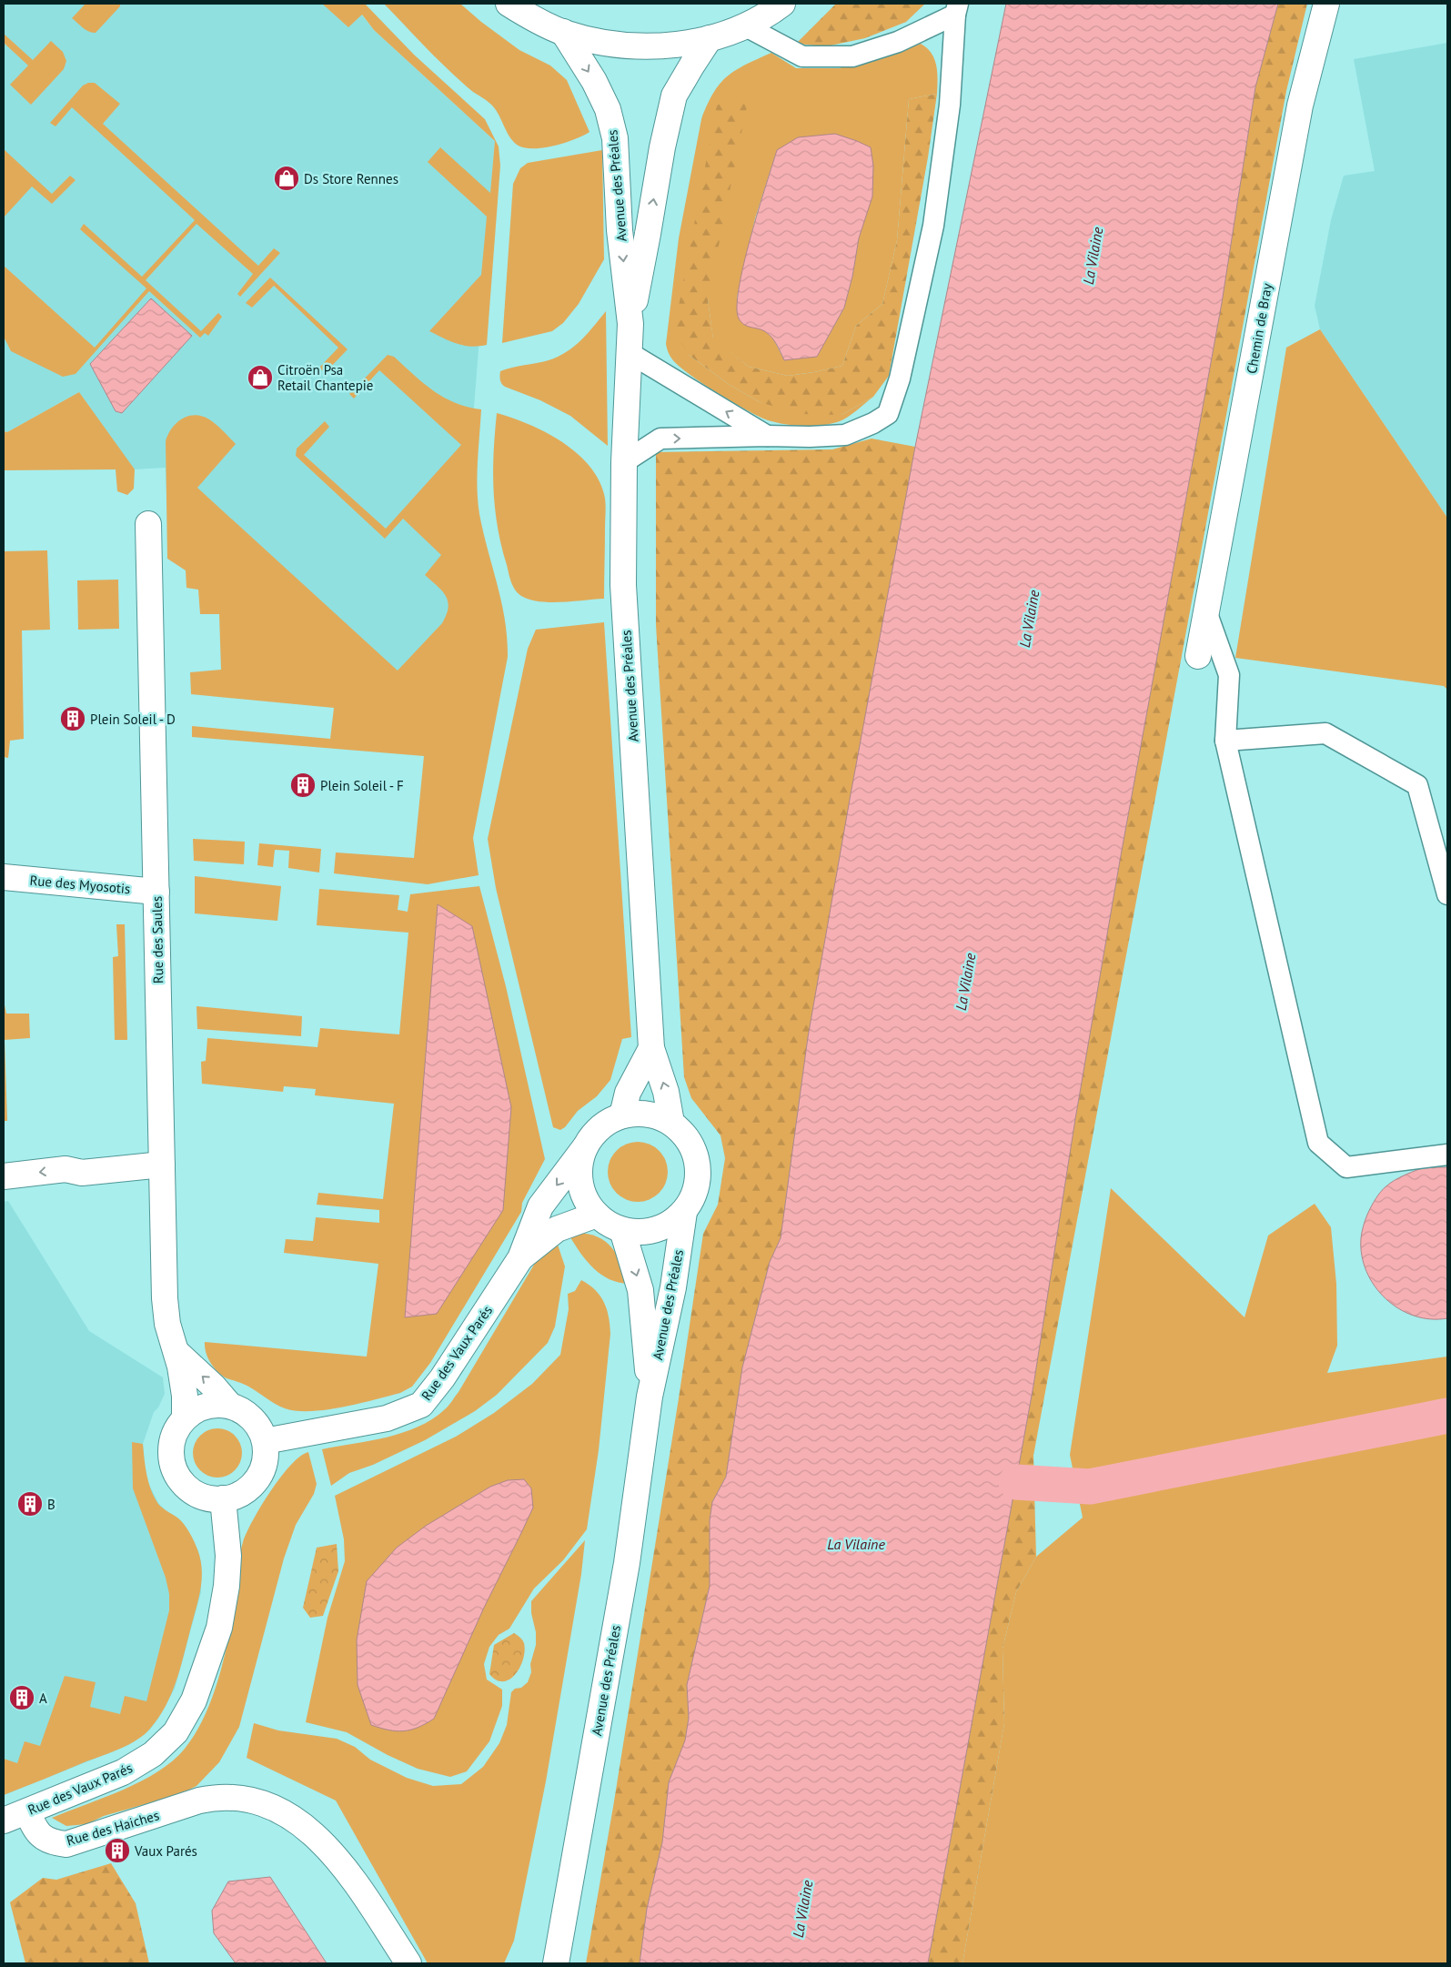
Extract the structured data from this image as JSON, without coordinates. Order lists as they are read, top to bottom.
{
  "streets": {
    "street": [
      "Avenue des Préales",
      "Chemin de Bray",
      "Rue des Myosotis",
      "Rue des Saules",
      "Rue des Vaux Parés",
      "Rue des Haiches"
    ]
  },
  "crossings": [
    ["Avenue des Préales", "Rue des Vaux Parés"],
    ["Rue des Myosotis", "Rue des Saules"],
    ["Rue des Saules", "Rue des Vaux Parés"],
    ["Rue des Vaux Parés", "Rue des Haiches"]
  ],
  "water": ["La Vilaine"],
  "places": {
    "shop": ["Ds Store Rennes", "Citroën Psa Retail Chantepie"],
    "building": [
      "Plein Soleil - D",
      "Plein Soleil - F",
      "B",
      "A",
      "Vaux Parés"
    ]
  }
}
